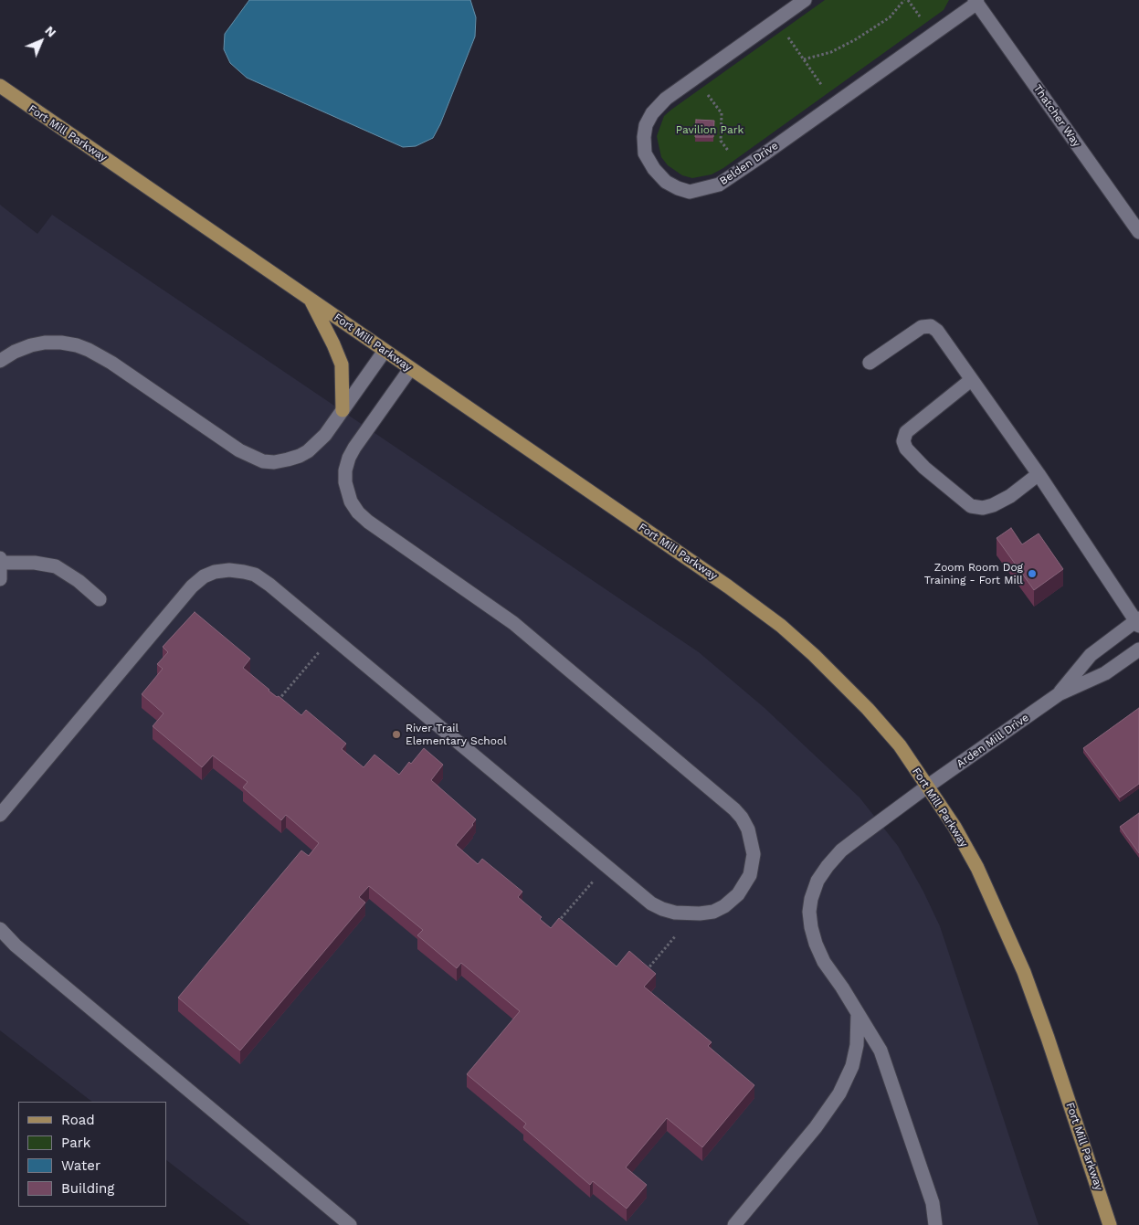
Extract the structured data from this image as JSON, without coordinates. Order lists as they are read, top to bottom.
{
  "streets": {
    "main road": ["Fort Mill Parkway"],
    "street": ["Thatcher Way", "Belden Drive", "Arden Mill Drive"]
  },
  "crossings": [
    ["Thatcher Way", "Belden Drive"],
    ["Fort Mill Parkway", "Arden Mill Drive"]
  ],
  "parks": ["Pavilion Park"],
  "places": ["Zoom Room Dog Training - Fort Mill", "River Trail Elementary School"],
  "legend": [
    "Road",
    "Park",
    "Water",
    "Building"
  ],
  "north": "top right"
}
